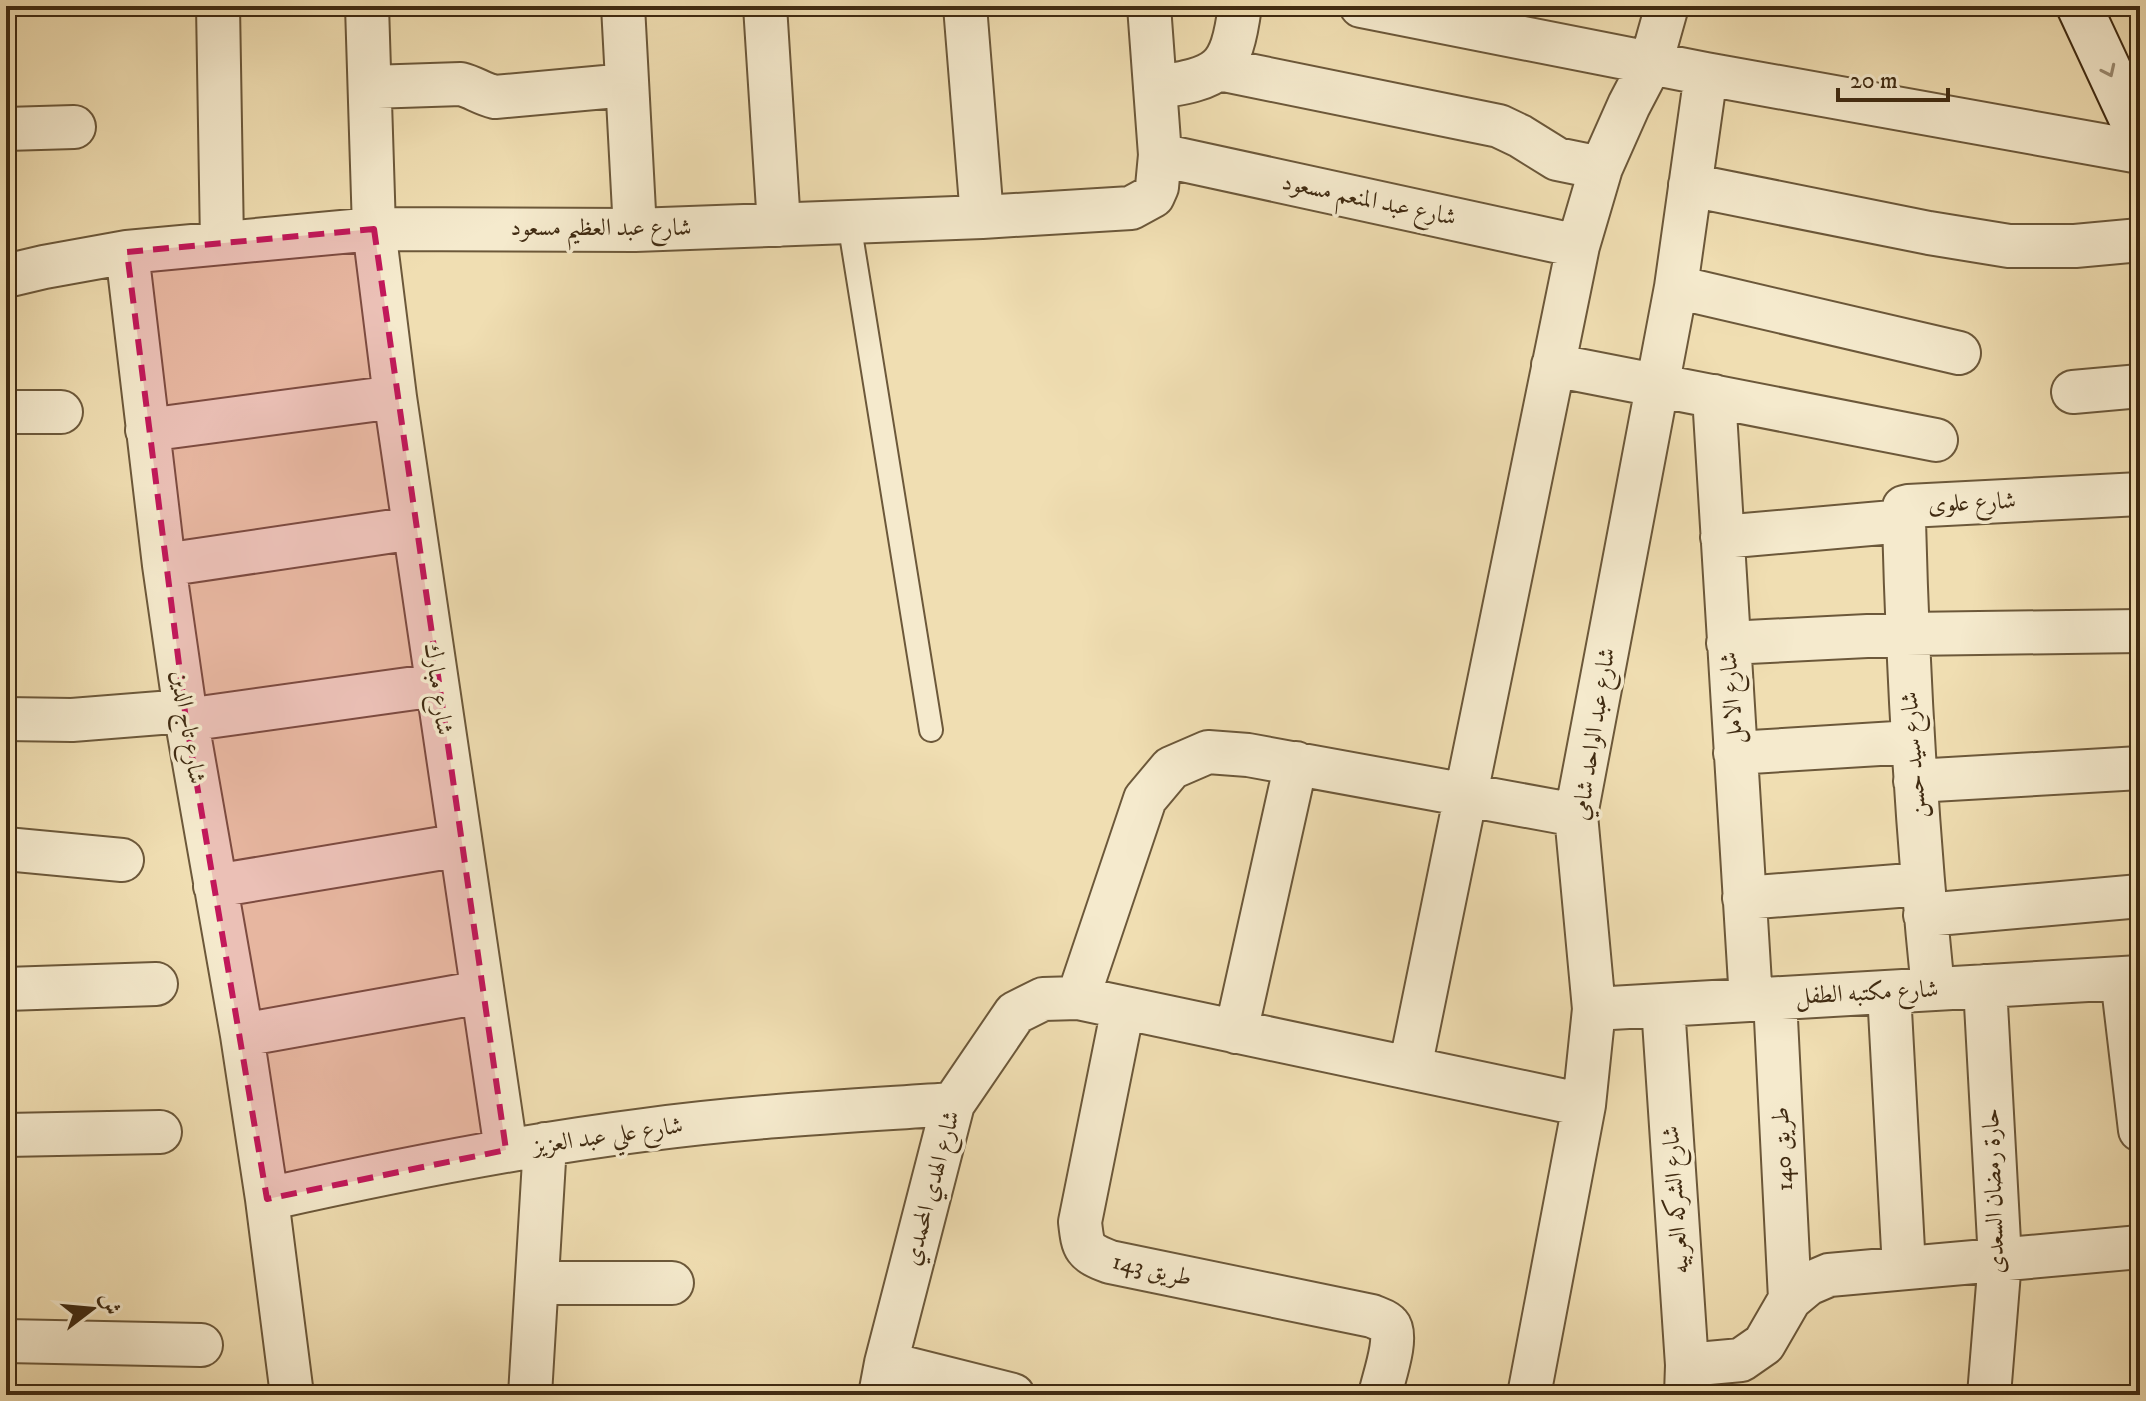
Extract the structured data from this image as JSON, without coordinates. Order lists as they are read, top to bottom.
{
  "streets": {
    "street": [
      "شارع عبد المنعم مسعود",
      "شارع عبد العظيم مسعود",
      "شارع علوى",
      "شارع مبارك",
      "شارع الامل",
      "شارع تاج الدين",
      "شارع عبد الواحد شامي",
      "شارع سيد حسن",
      "شارع مكتبه الطفل",
      "شارع علي عبد العزيز",
      "طريق 140",
      "شارع الهدي المحمدي",
      "حارة رمضان السعدى",
      "شارع الشركه العربيه",
      "طريق 143"
    ]
  },
  "crossings": [
    ["شارع عبد المنعم مسعود", "شارع عبد العظيم مسعود"],
    ["شارع عبد العظيم مسعود", "شارع مبارك"],
    ["شارع عبد العظيم مسعود", "شارع تاج الدين"],
    ["شارع علوى", "شارع الامل"],
    ["شارع علوى", "شارع سيد حسن"],
    ["شارع مبارك", "شارع علي عبد العزيز"],
    ["شارع الامل", "شارع مكتبه الطفل"],
    ["شارع الامل", "طريق 140"],
    ["شارع تاج الدين", "شارع علي عبد العزيز"],
    ["شارع عبد الواحد شامي", "شارع مكتبه الطفل"],
    ["شارع عبد الواحد شامي", "شارع الهدي المحمدي"],
    ["شارع سيد حسن", "شارع مكتبه الطفل"],
    ["شارع مكتبه الطفل", "طريق 140"],
    ["شارع مكتبه الطفل", "حارة رمضان السعدى"],
    ["شارع مكتبه الطفل", "شارع الشركه العربيه"],
    ["شارع علي عبد العزيز", "شارع الهدي المحمدي"],
    ["شارع الهدي المحمدي", "طريق 143"]
  ],
  "scale_bar": "20 m",
  "north": "right"
}
